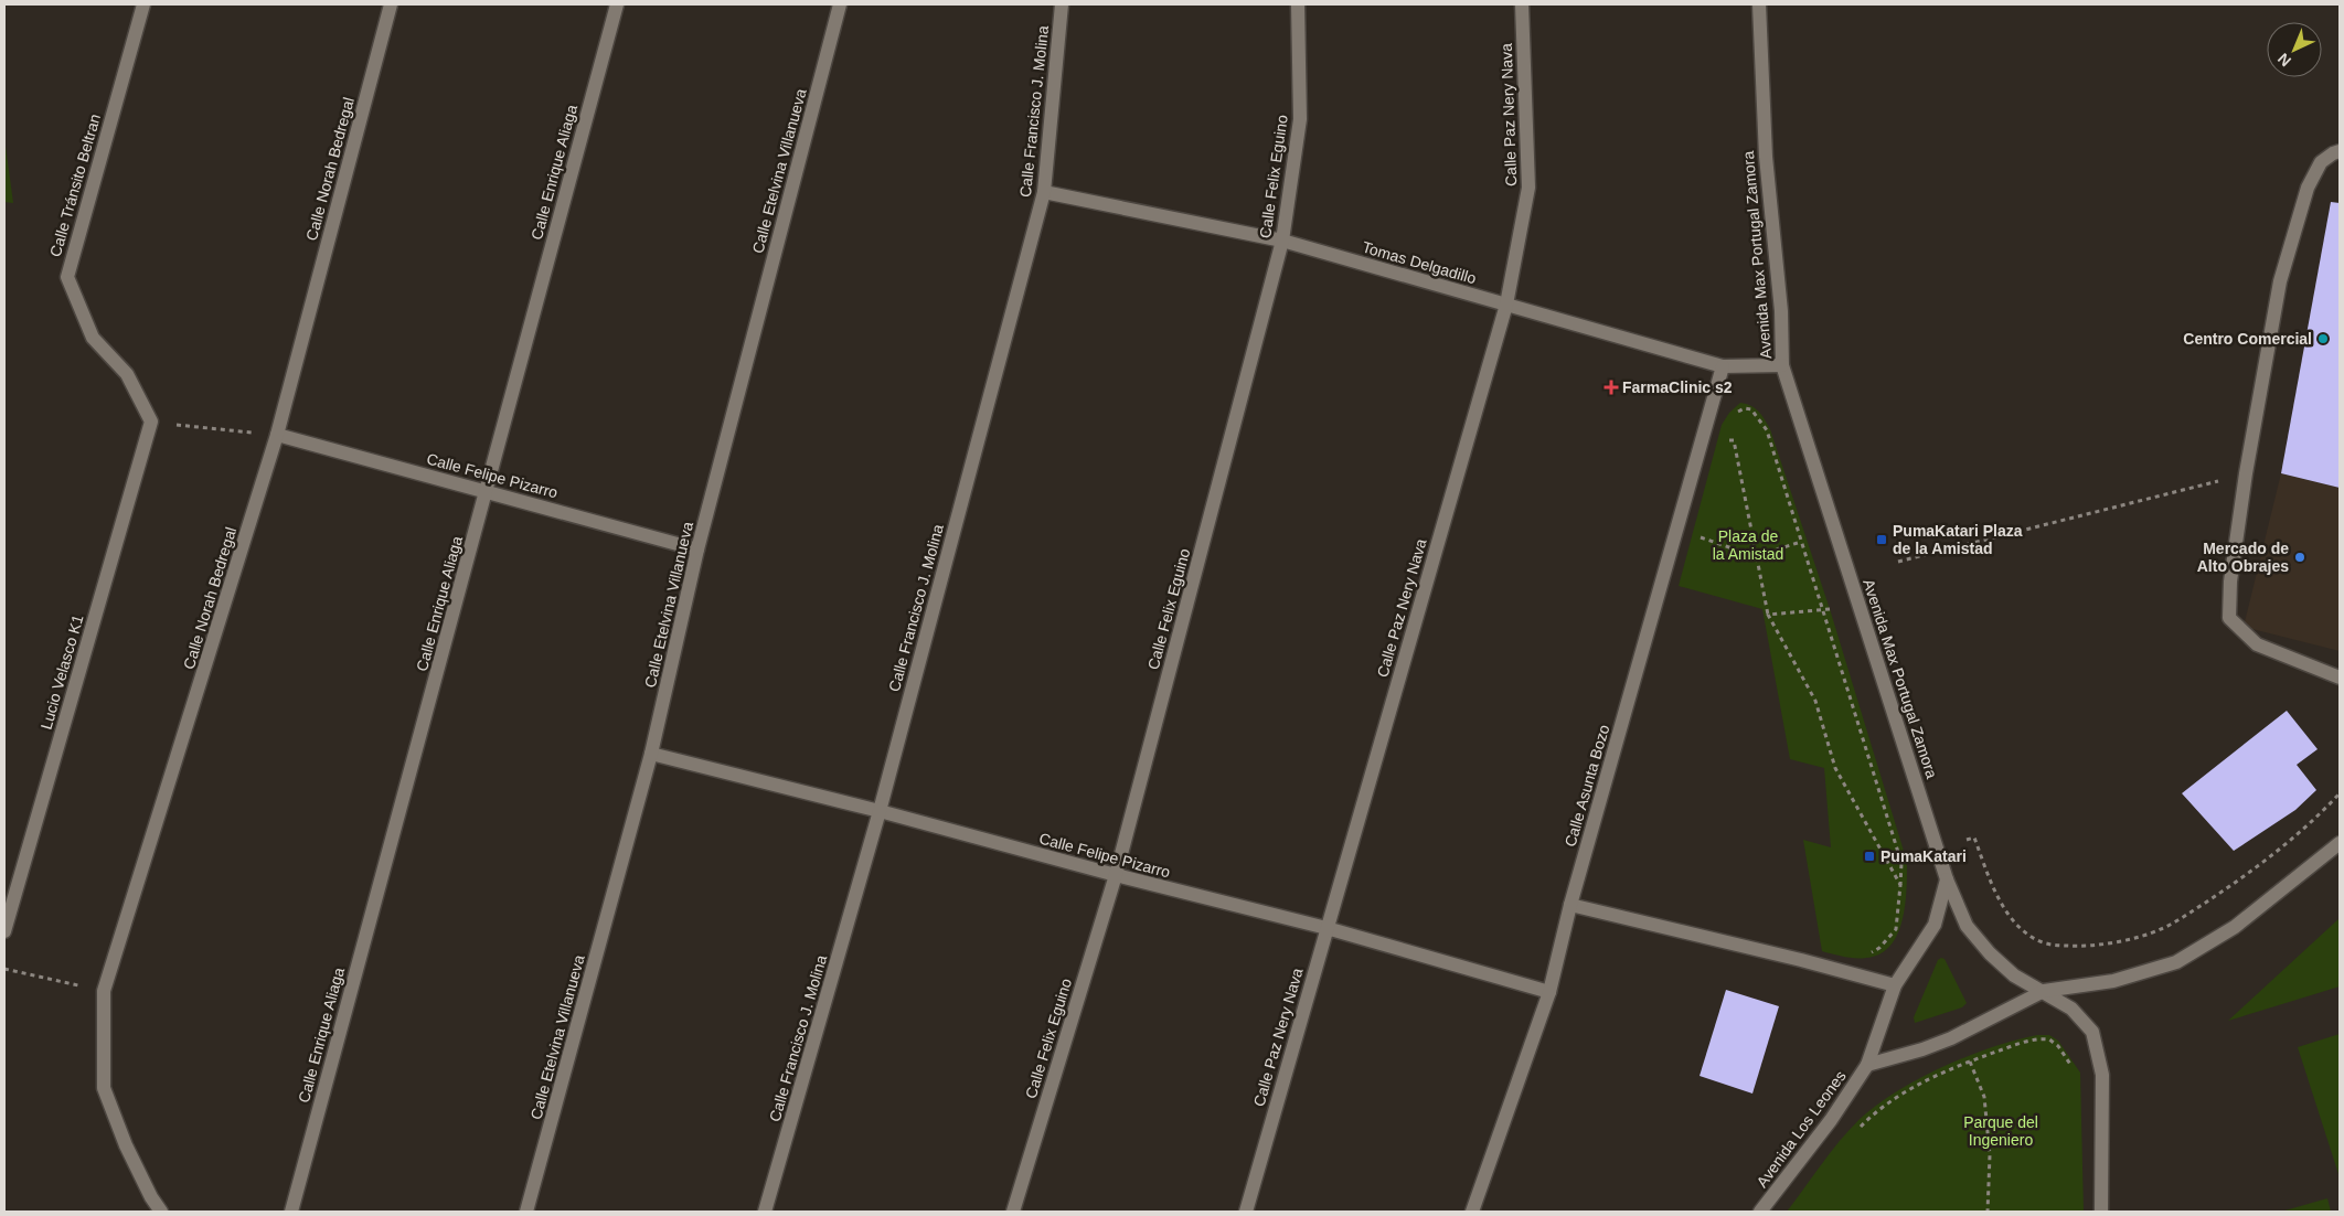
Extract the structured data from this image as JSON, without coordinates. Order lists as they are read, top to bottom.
{
  "streets": {
    "street": [
      "Calle Francisco J. Molina",
      "Calle Paz Nery Nava",
      "Calle Norah Bedregal",
      "Calle Etelvina Villanueva",
      "Calle Enrique Aliaga",
      "Calle Felix Eguino",
      "Calle Tránsito Beltran",
      "Avenida Max Portugal Zamora",
      "Tomas Delgadillo",
      "Calle Felipe Pizarro",
      "Lucio Velasco K1",
      "Calle Asunta Bozo",
      "Avenida Los Leones"
    ]
  },
  "crossings": [
    ["Calle Francisco J. Molina", "Tomas Delgadillo"],
    ["Calle Francisco J. Molina", "Calle Felipe Pizarro"],
    ["Calle Paz Nery Nava", "Tomas Delgadillo"],
    ["Calle Paz Nery Nava", "Calle Felipe Pizarro"],
    ["Calle Norah Bedregal", "Calle Felipe Pizarro"],
    ["Calle Etelvina Villanueva", "Calle Felipe Pizarro"],
    ["Calle Enrique Aliaga", "Calle Felipe Pizarro"],
    ["Calle Felix Eguino", "Tomas Delgadillo"],
    ["Calle Felix Eguino", "Calle Felipe Pizarro"],
    ["Calle Tránsito Beltran", "Lucio Velasco K1"],
    ["Avenida Max Portugal Zamora", "Tomas Delgadillo"],
    ["Avenida Max Portugal Zamora", "Avenida Los Leones"],
    ["Tomas Delgadillo", "Calle Asunta Bozo"],
    ["Calle Felipe Pizarro", "Calle Asunta Bozo"]
  ],
  "parks": ["Plaza de la Amistad", "Parque del Ingeniero"],
  "places": {
    "other": ["Centro Comercial", "Mercado de Alto Obrajes"],
    "health": ["FarmaClinic s2"],
    "transit": ["PumaKatari Plaza de la Amistad", "PumaKatari"]
  },
  "north": "bottom left"
}
